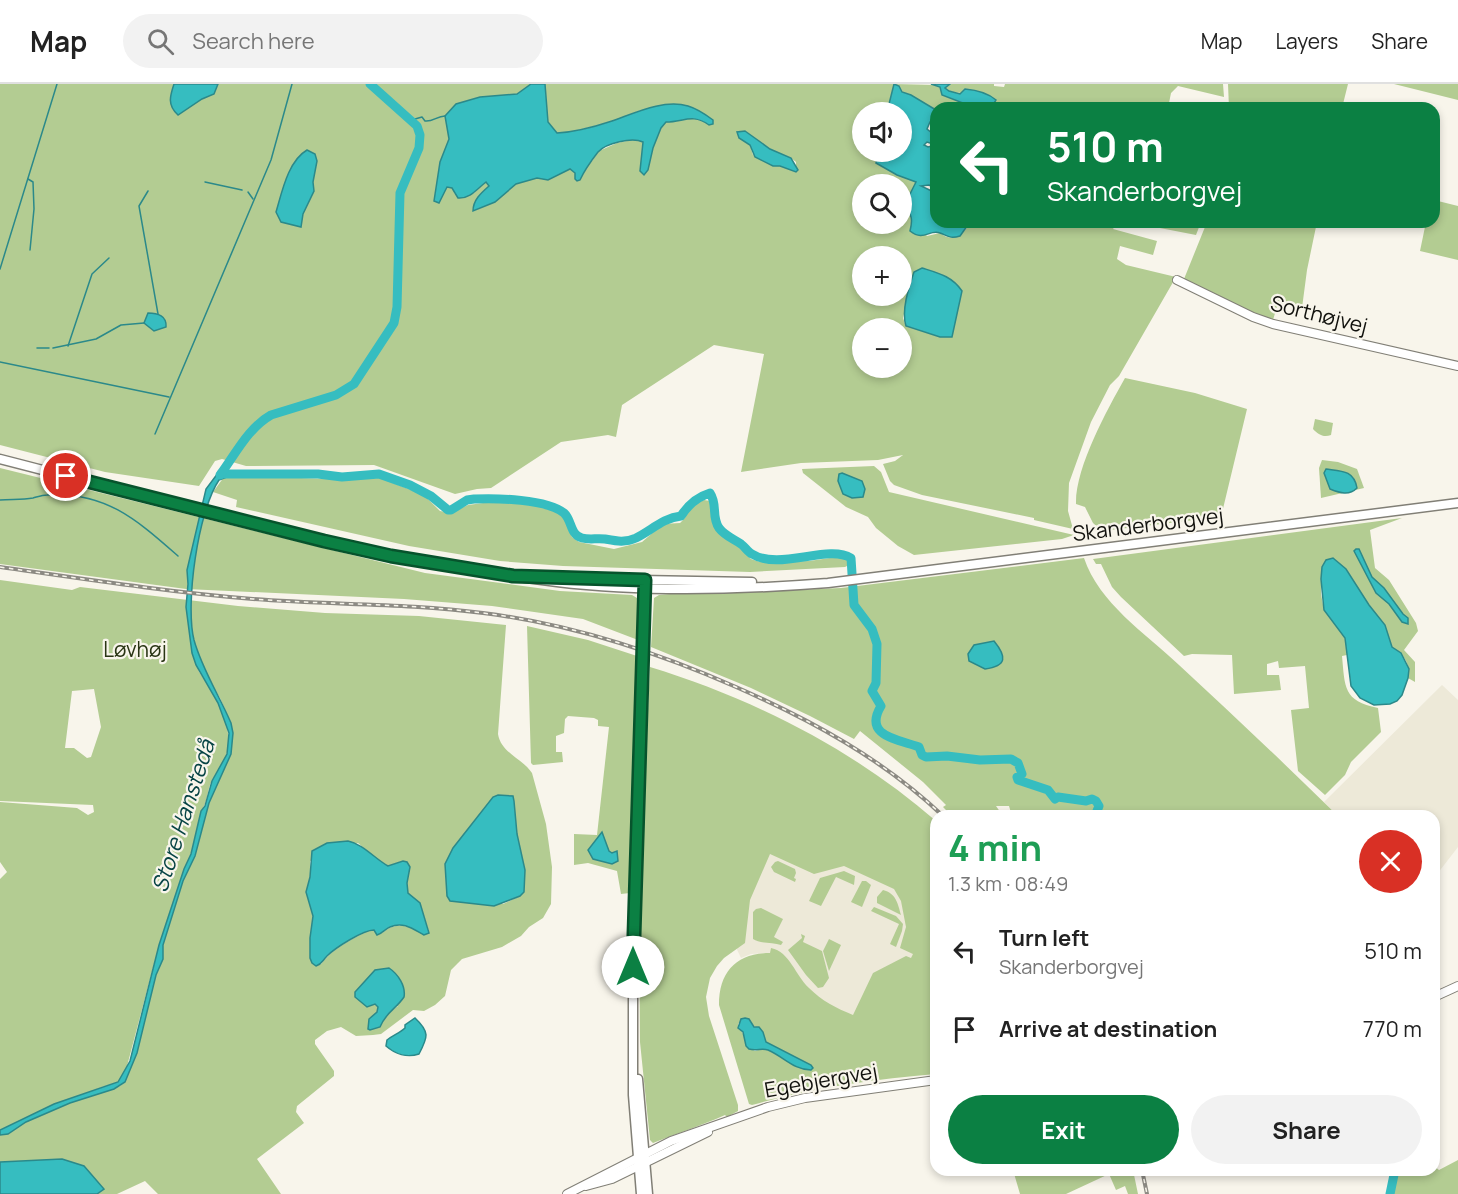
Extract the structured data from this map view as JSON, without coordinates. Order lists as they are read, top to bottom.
{
  "streets": {
    "main road": ["Skanderborgvej"],
    "street": ["Sorthøjvej", "Egebjergvej"]
  },
  "water": ["Store Hanstedå"],
  "parks": ["Løvhøj"],
  "page": {
    "header": "Map",
    "search": "Search here",
    "nav": ["Map", "Layers", "Share"],
    "map_buttons": ["+", "−"],
    "turn": ["510 m", "Skanderborgvej"],
    "heading": ["4 min", "1.3 km · 08:49"],
    "list": [
      {
        "name": "Turn left",
        "note": "Skanderborgvej",
        "value": "510 m"
      },
      {
        "name": "Arrive at destination",
        "value": "770 m"
      }
    ],
    "buttons": ["Exit", "Share"]
  }
}
